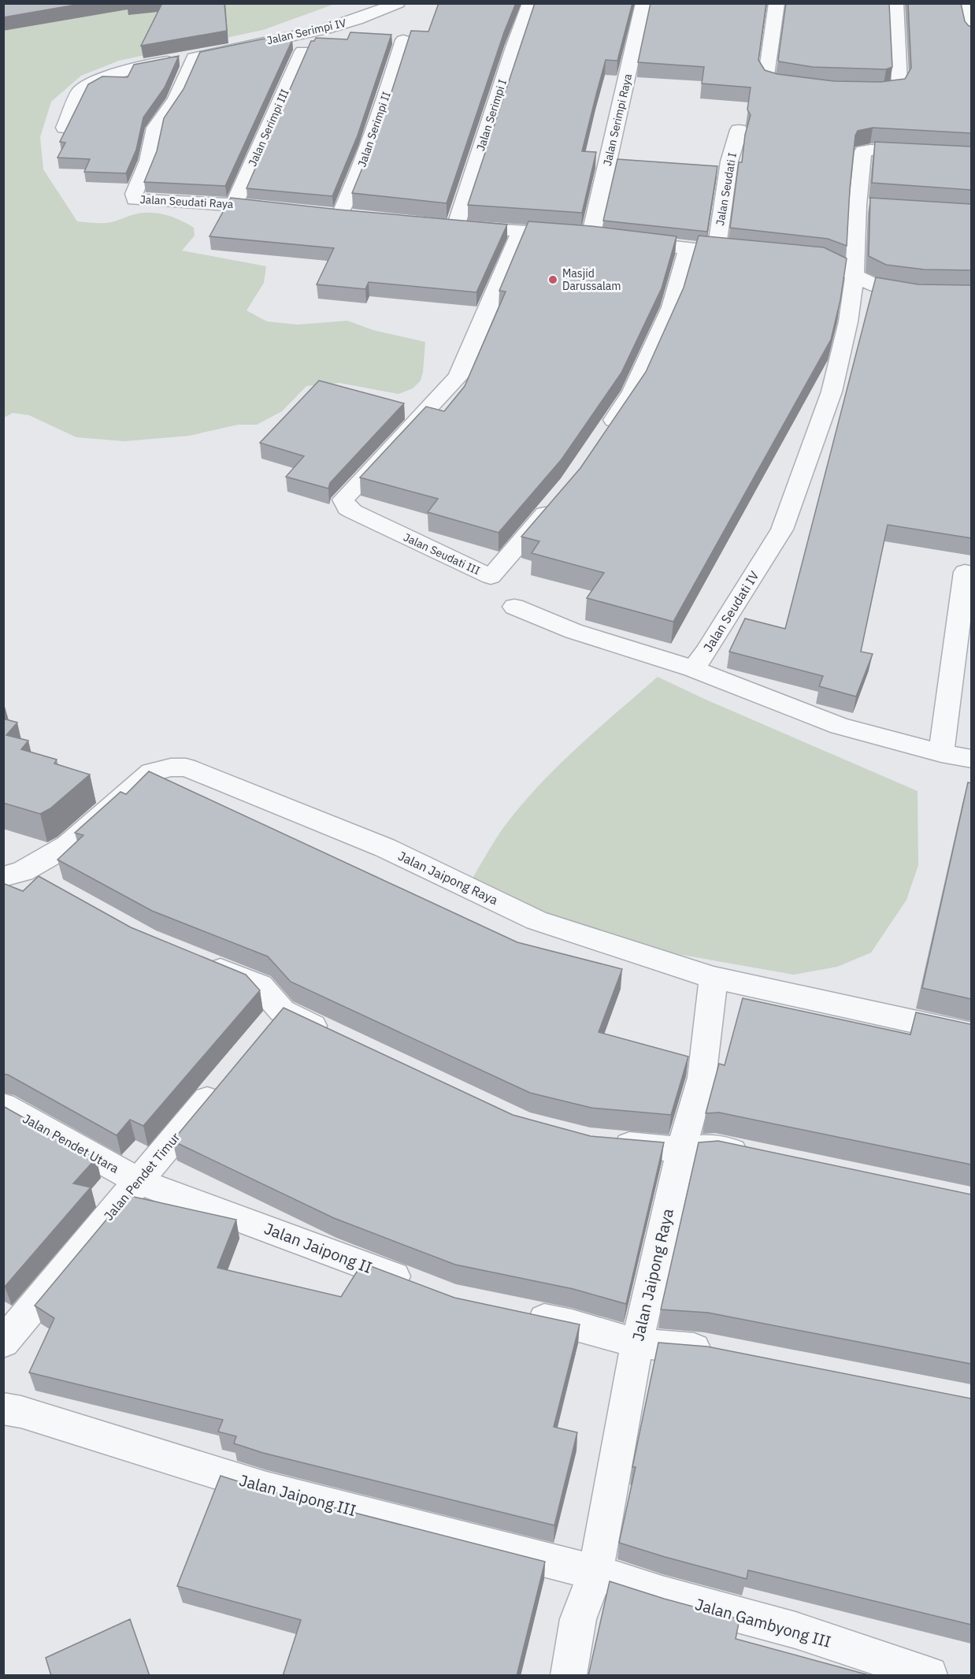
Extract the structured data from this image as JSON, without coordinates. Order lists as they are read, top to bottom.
{
  "streets": {
    "street": [
      "Jalan Serimpi IV",
      "Jalan Serimpi I",
      "Jalan Serimpi Raya",
      "Jalan Serimpi III",
      "Jalan Serimpi II",
      "Jalan Seudati I",
      "Jalan Seudati Raya",
      "Jalan Seudati III",
      "Jalan Seudati IV",
      "Jalan Jaipong Raya",
      "Jalan Pendet Utara",
      "Jalan Pendet Timur",
      "Jalan Jaipong II",
      "Jalan Jaipong III",
      "Jalan Gambyong III"
    ]
  },
  "crossings": [
    ["Jalan Serimpi IV", "Jalan Seudati Raya"],
    ["Jalan Serimpi I", "Jalan Seudati III"],
    ["Jalan Serimpi III", "Jalan Seudati Raya"],
    ["Jalan Jaipong Raya", "Jalan Jaipong III"],
    ["Jalan Jaipong Raya", "Jalan Gambyong III"],
    ["Jalan Pendet Utara", "Jalan Pendet Timur"],
    ["Jalan Pendet Utara", "Jalan Jaipong II"],
    ["Jalan Pendet Timur", "Jalan Jaipong II"],
    ["Jalan Jaipong III", "Jalan Gambyong III"]
  ],
  "places": ["Masjid Darussalam"]
}
